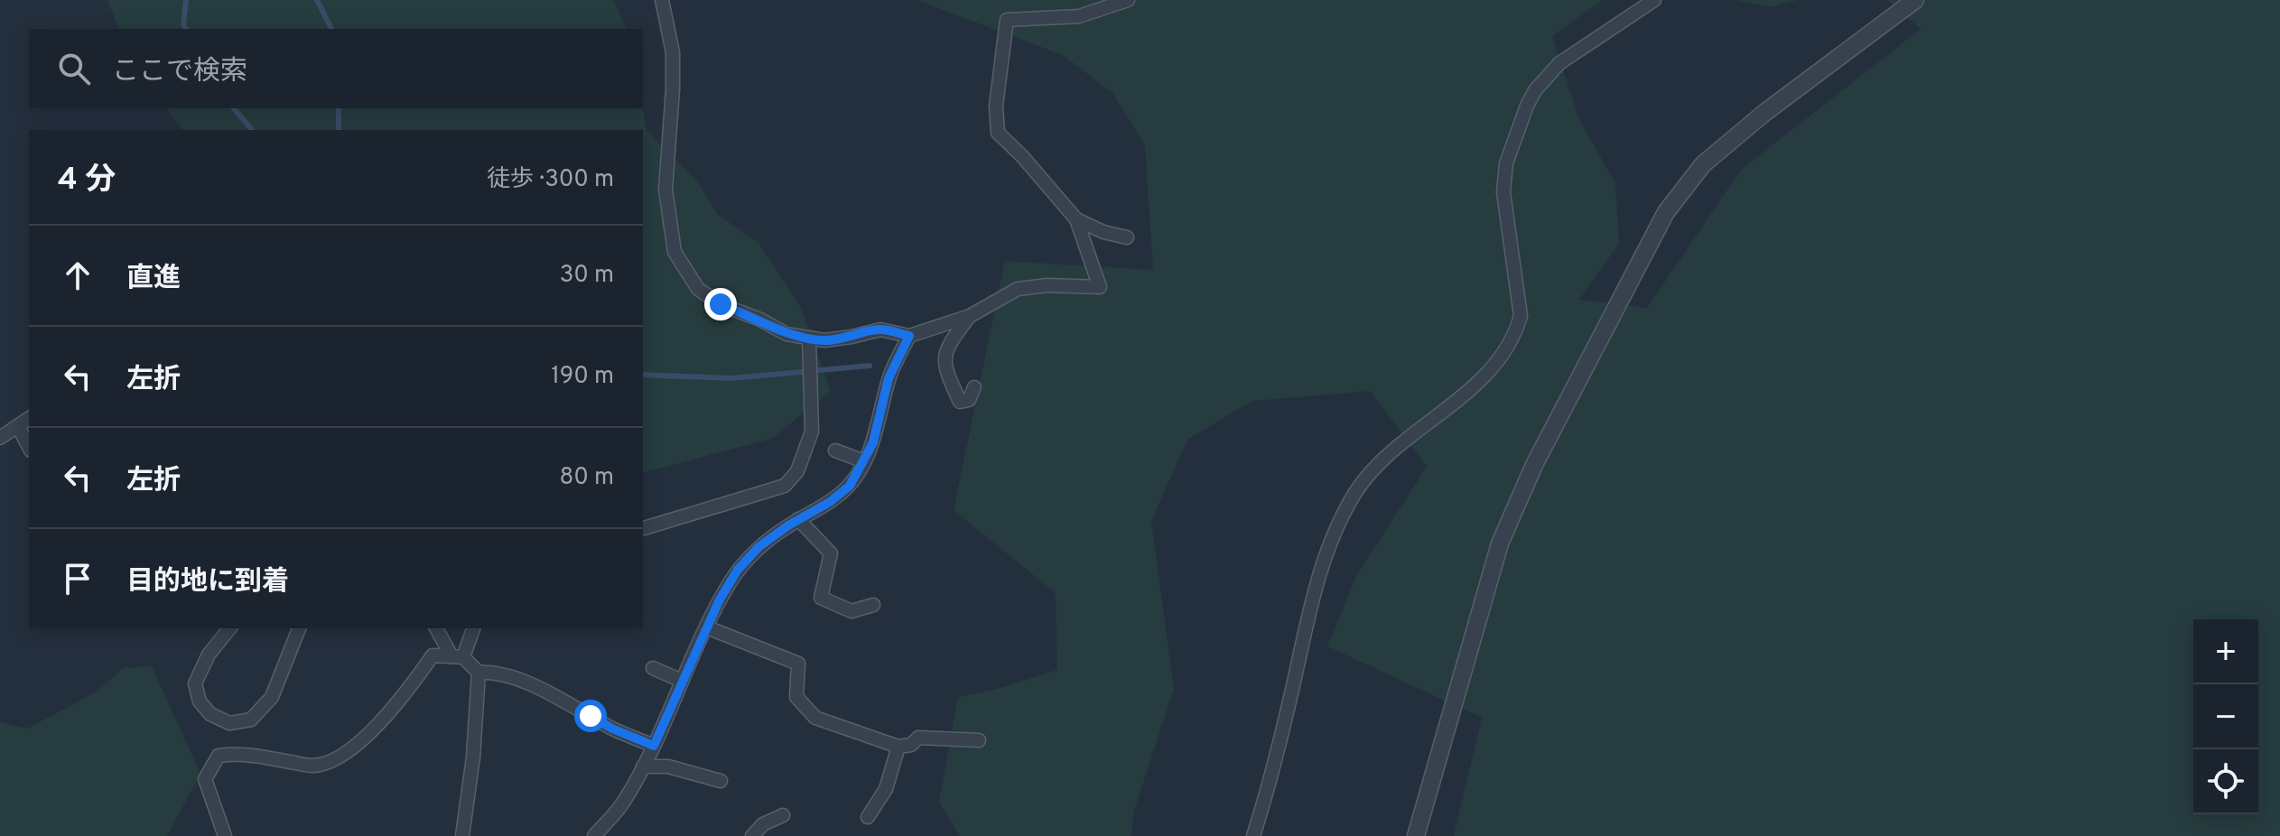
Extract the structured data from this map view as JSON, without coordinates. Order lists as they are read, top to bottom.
{
  "page": {
    "search": "ここで検索",
    "heading": ["4 分", "徒歩 · 300 m"],
    "list": [
      ["直進", "30 m"],
      ["左折", "190 m"],
      ["左折", "80 m"],
      "目的地に到着"
    ],
    "map_buttons": ["+", "−"]
  }
}
